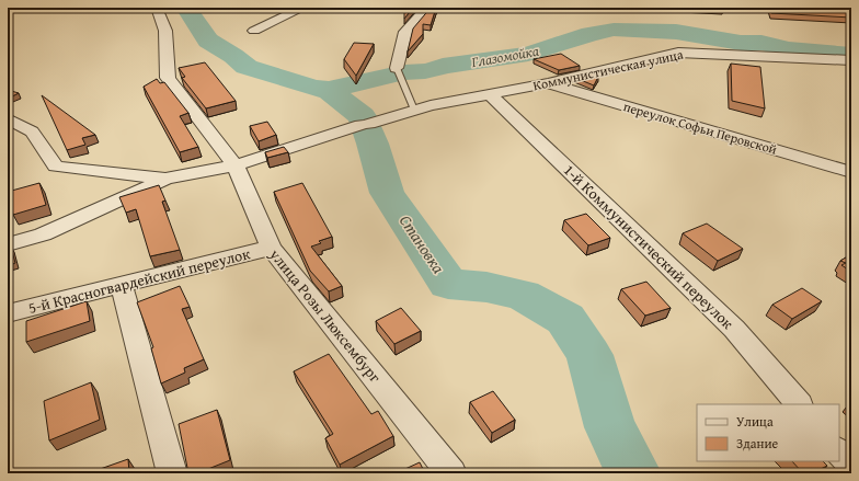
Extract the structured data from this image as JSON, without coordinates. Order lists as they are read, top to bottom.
{
  "streets": {
    "street": [
      "Коммунистическая улица",
      "переулок Софьи Перовской",
      "1-й Коммунистический переулок",
      "5-й Красногвардейский переулок",
      "улица Розы Люксембург"
    ]
  },
  "crossings": [
    ["Коммунистическая улица", "переулок Софьи Перовской"],
    ["Коммунистическая улица", "1-й Коммунистический переулок"],
    ["Коммунистическая улица", "улица Розы Люксембург"],
    ["5-й Красногвардейский переулок", "улица Розы Люксембург"]
  ],
  "water": ["Глазомойка", "Становка"],
  "legend": ["Улица", "Здание"]
}
